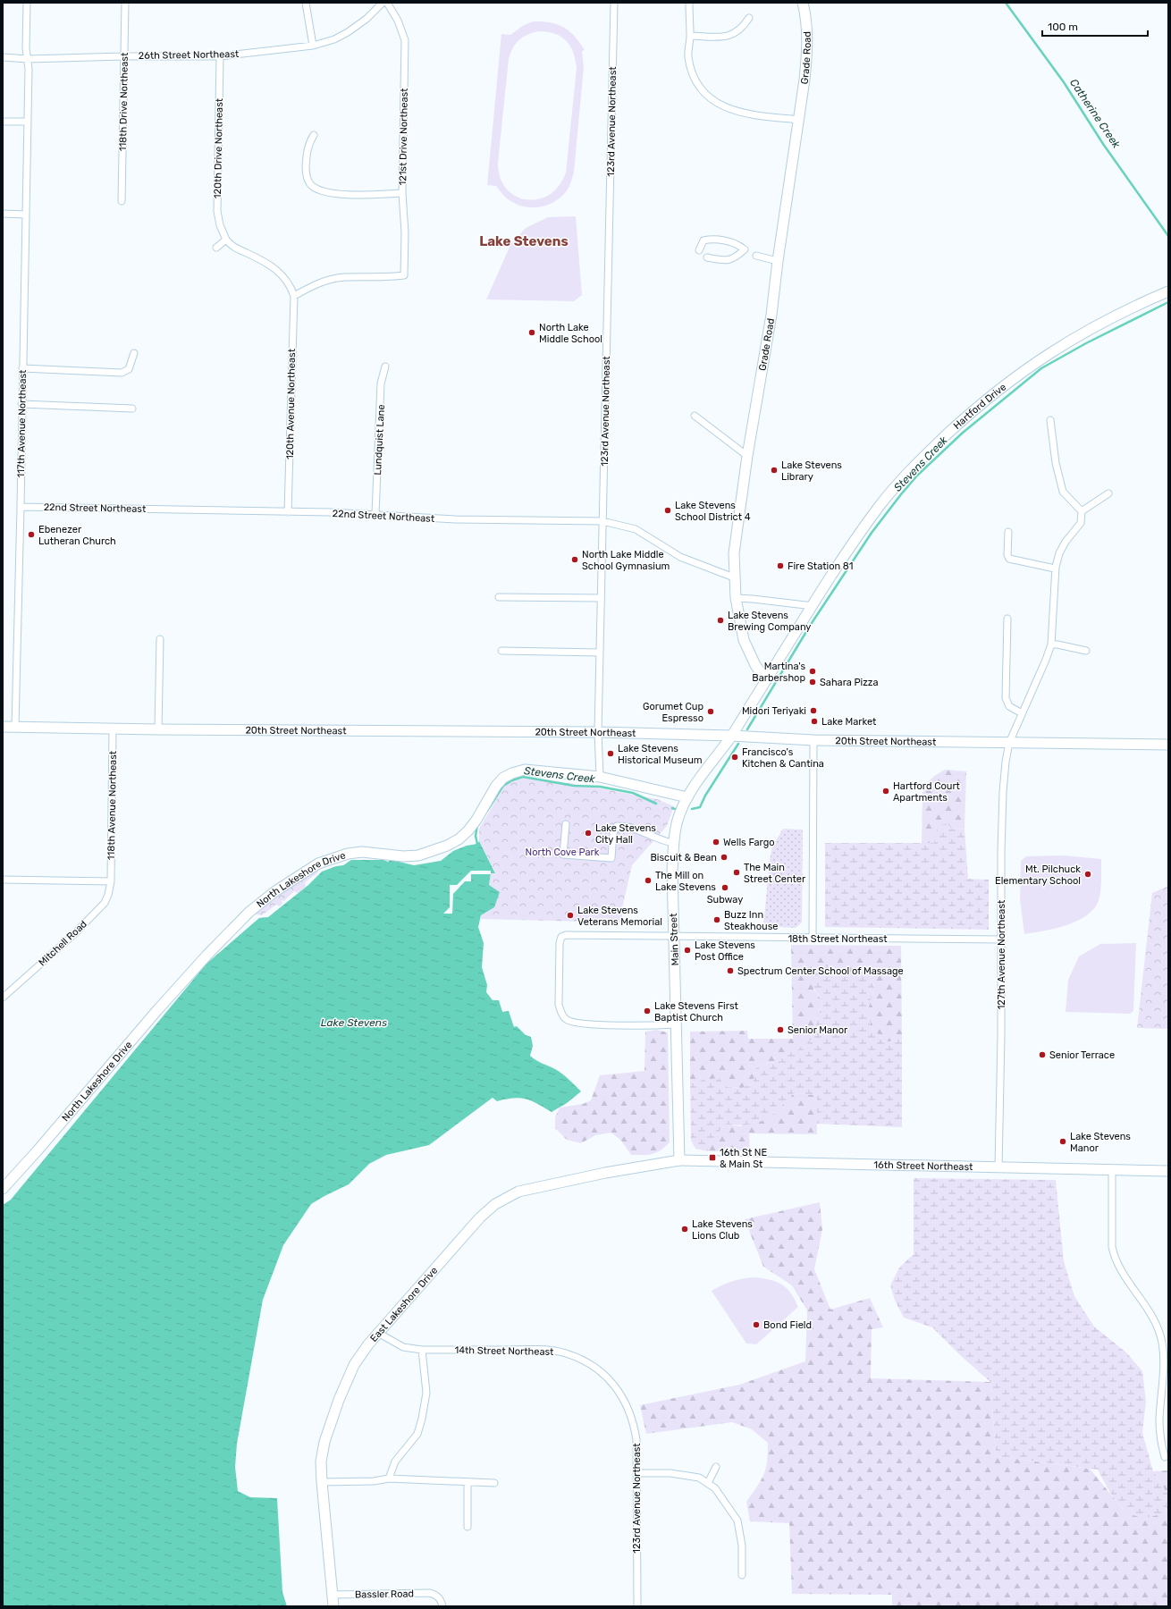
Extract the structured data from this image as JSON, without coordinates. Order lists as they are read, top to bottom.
{
  "streets": {
    "main road": [
      "Grade Road",
      "Hartford Drive",
      "20th Street Northeast",
      "North Lakeshore Drive",
      "Main Street",
      "16th Street Northeast",
      "East Lakeshore Drive"
    ],
    "street": [
      "26th Street Northeast",
      "118th Drive Northeast",
      "123rd Avenue Northeast",
      "121st Drive Northeast",
      "120th Drive Northeast",
      "120th Avenue Northeast",
      "117th Avenue Northeast",
      "Lundquist Lane",
      "22nd Street Northeast",
      "118th Avenue Northeast",
      "18th Street Northeast",
      "Mitchell Road",
      "127th Avenue Northeast",
      "14th Street Northeast",
      "Bassler Road"
    ]
  },
  "crossings": [
    ["26th Street Northeast", "118th Drive Northeast"],
    ["26th Street Northeast", "120th Drive Northeast"],
    ["26th Street Northeast", "117th Avenue Northeast"],
    ["Grade Road", "Hartford Drive"],
    ["Grade Road", "22nd Street Northeast"],
    ["123rd Avenue Northeast", "22nd Street Northeast"],
    ["123rd Avenue Northeast", "20th Street Northeast"],
    ["123rd Avenue Northeast", "North Lakeshore Drive"],
    ["123rd Avenue Northeast", "14th Street Northeast"],
    ["121st Drive Northeast", "120th Avenue Northeast"],
    ["120th Avenue Northeast", "22nd Street Northeast"],
    ["Hartford Drive", "20th Street Northeast"],
    ["Hartford Drive", "Main Street"],
    ["117th Avenue Northeast", "22nd Street Northeast"],
    ["117th Avenue Northeast", "20th Street Northeast"],
    ["Lundquist Lane", "22nd Street Northeast"],
    ["20th Street Northeast", "118th Avenue Northeast"],
    ["20th Street Northeast", "Main Street"],
    ["20th Street Northeast", "127th Avenue Northeast"],
    ["118th Avenue Northeast", "Mitchell Road"],
    ["North Lakeshore Drive", "Main Street"],
    ["18th Street Northeast", "Main Street"],
    ["18th Street Northeast", "127th Avenue Northeast"],
    ["Main Street", "16th Street Northeast"],
    ["Main Street", "East Lakeshore Drive"],
    ["127th Avenue Northeast", "16th Street Northeast"],
    ["16th Street Northeast", "East Lakeshore Drive"],
    ["East Lakeshore Drive", "14th Street Northeast"],
    ["East Lakeshore Drive", "Bassler Road"]
  ],
  "districts": ["Lake Stevens"],
  "water": ["Catherine Creek", "Stevens Creek", "Lake Stevens"],
  "parks": ["North Cove Park"],
  "places": {
    "other": [
      "North Lake Middle School",
      "Lake Stevens Library",
      "Lake Stevens School District 4",
      "Ebenezer Lutheran Church",
      "North Lake Middle School Gymnasium",
      "Fire Station 81",
      "Lake Stevens Brewing Company",
      "Martina's Barbershop",
      "Sahara Pizza",
      "Midori Teriyaki",
      "Gorumet Cup Espresso",
      "Lake Market",
      "Lake Stevens Historical Museum",
      "Francisco's Kitchen & Cantina",
      "Hartford Court Apartments",
      "Lake Stevens City Hall",
      "Wells Fargo",
      "Biscuit & Bean",
      "The Main Street Center",
      "Mt. Pilchuck Elementary School",
      "The Mill on Lake Stevens",
      "Subway",
      "Lake Stevens Veterans Memorial",
      "Buzz Inn Steakhouse",
      "Lake Stevens Post Office",
      "Spectrum Center School of Massage",
      "Lake Stevens First Baptist Church",
      "Senior Manor",
      "Senior Terrace",
      "Lake Stevens Manor",
      "Lake Stevens Lions Club",
      "Bond Field"
    ],
    "transit": ["16th St NE & Main St"]
  },
  "scale_bar": "100 m"
}
